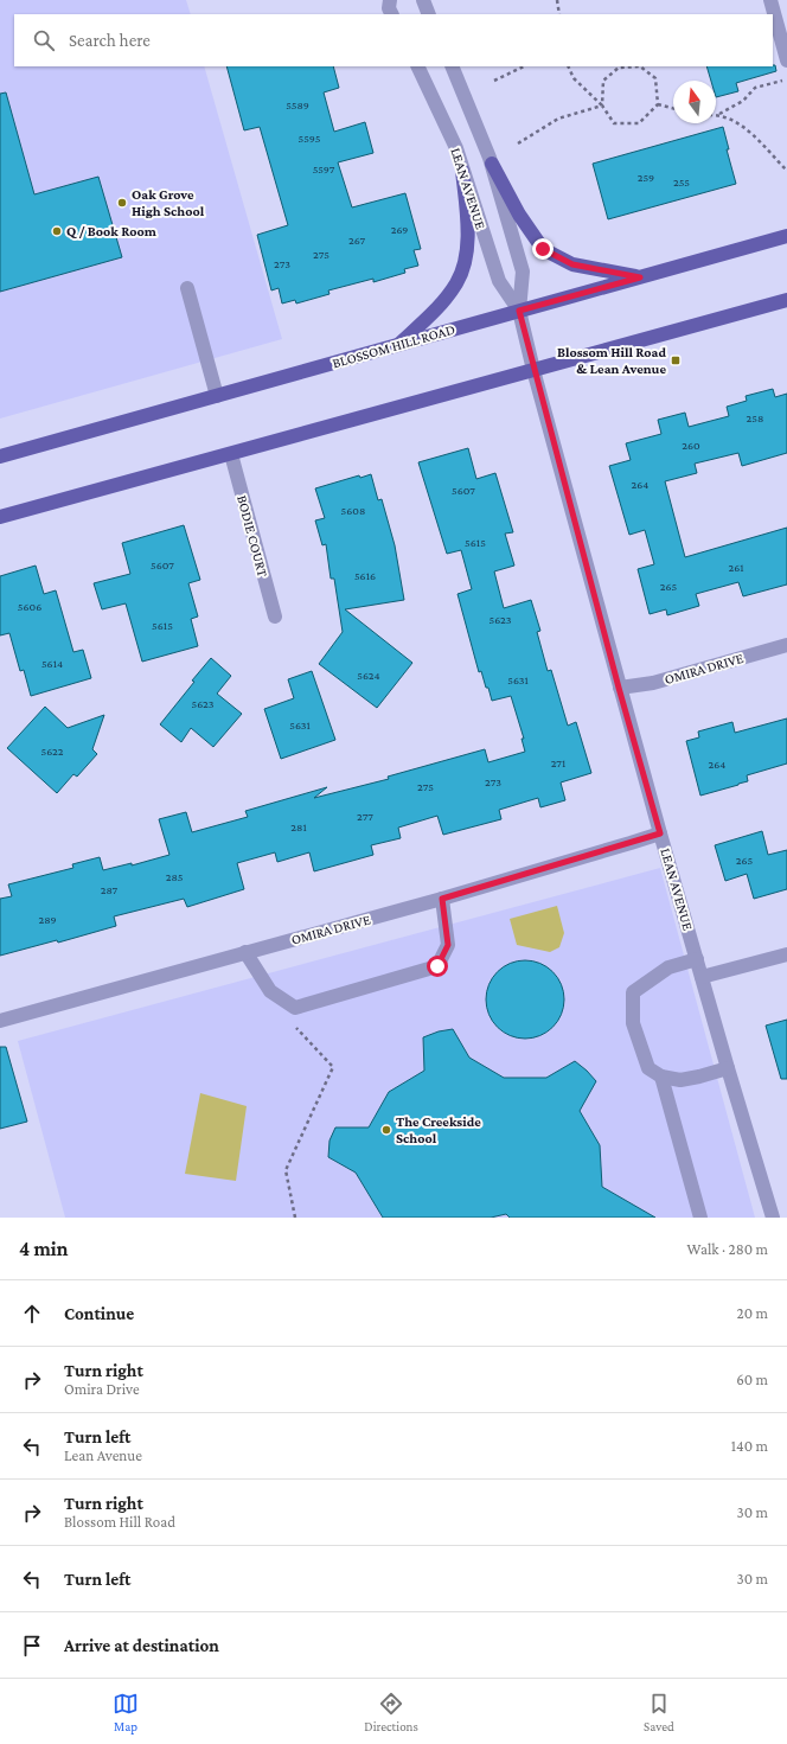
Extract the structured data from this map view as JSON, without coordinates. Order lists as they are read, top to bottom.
{
  "streets": {
    "main road": ["BLOSSOM HILL ROAD"],
    "street": ["LEAN AVENUE", "BODIE COURT", "OMIRA DRIVE"]
  },
  "crossings": [
    ["LEAN AVENUE", "BLOSSOM HILL ROAD"],
    ["LEAN AVENUE", "OMIRA DRIVE"]
  ],
  "places": {
    "other": ["Oak Grove High School", "Q / Book Room", "The Creekside School"],
    "transit": ["Blossom Hill Road & Lean Avenue"]
  },
  "house_numbers": [
    "5589",
    "5595",
    "5597",
    "259",
    "255",
    "269",
    "267",
    "275",
    "273",
    "258",
    "260",
    "264",
    "5607",
    "5608",
    "5615",
    "5607",
    "261",
    "5616",
    "265",
    "5606",
    "5623",
    "5615",
    "5614",
    "5624",
    "5631",
    "5623",
    "5631",
    "5622",
    "271",
    "264",
    "273",
    "275",
    "277",
    "281",
    "265",
    "285",
    "287",
    "289"
  ],
  "north": "top",
  "page": {
    "search": "Search here",
    "heading": ["4 min", "Walk · 280 m"],
    "list": [
      ["Continue", "20 m"],
      ["Turn right", "Omira Drive", "60 m"],
      ["Turn left", "Lean Avenue", "140 m"],
      ["Turn right", "Blossom Hill Road", "30 m"],
      ["Turn left", "30 m"],
      "Arrive at destination"
    ],
    "nav": ["Map", "Directions", "Saved"]
  }
}
